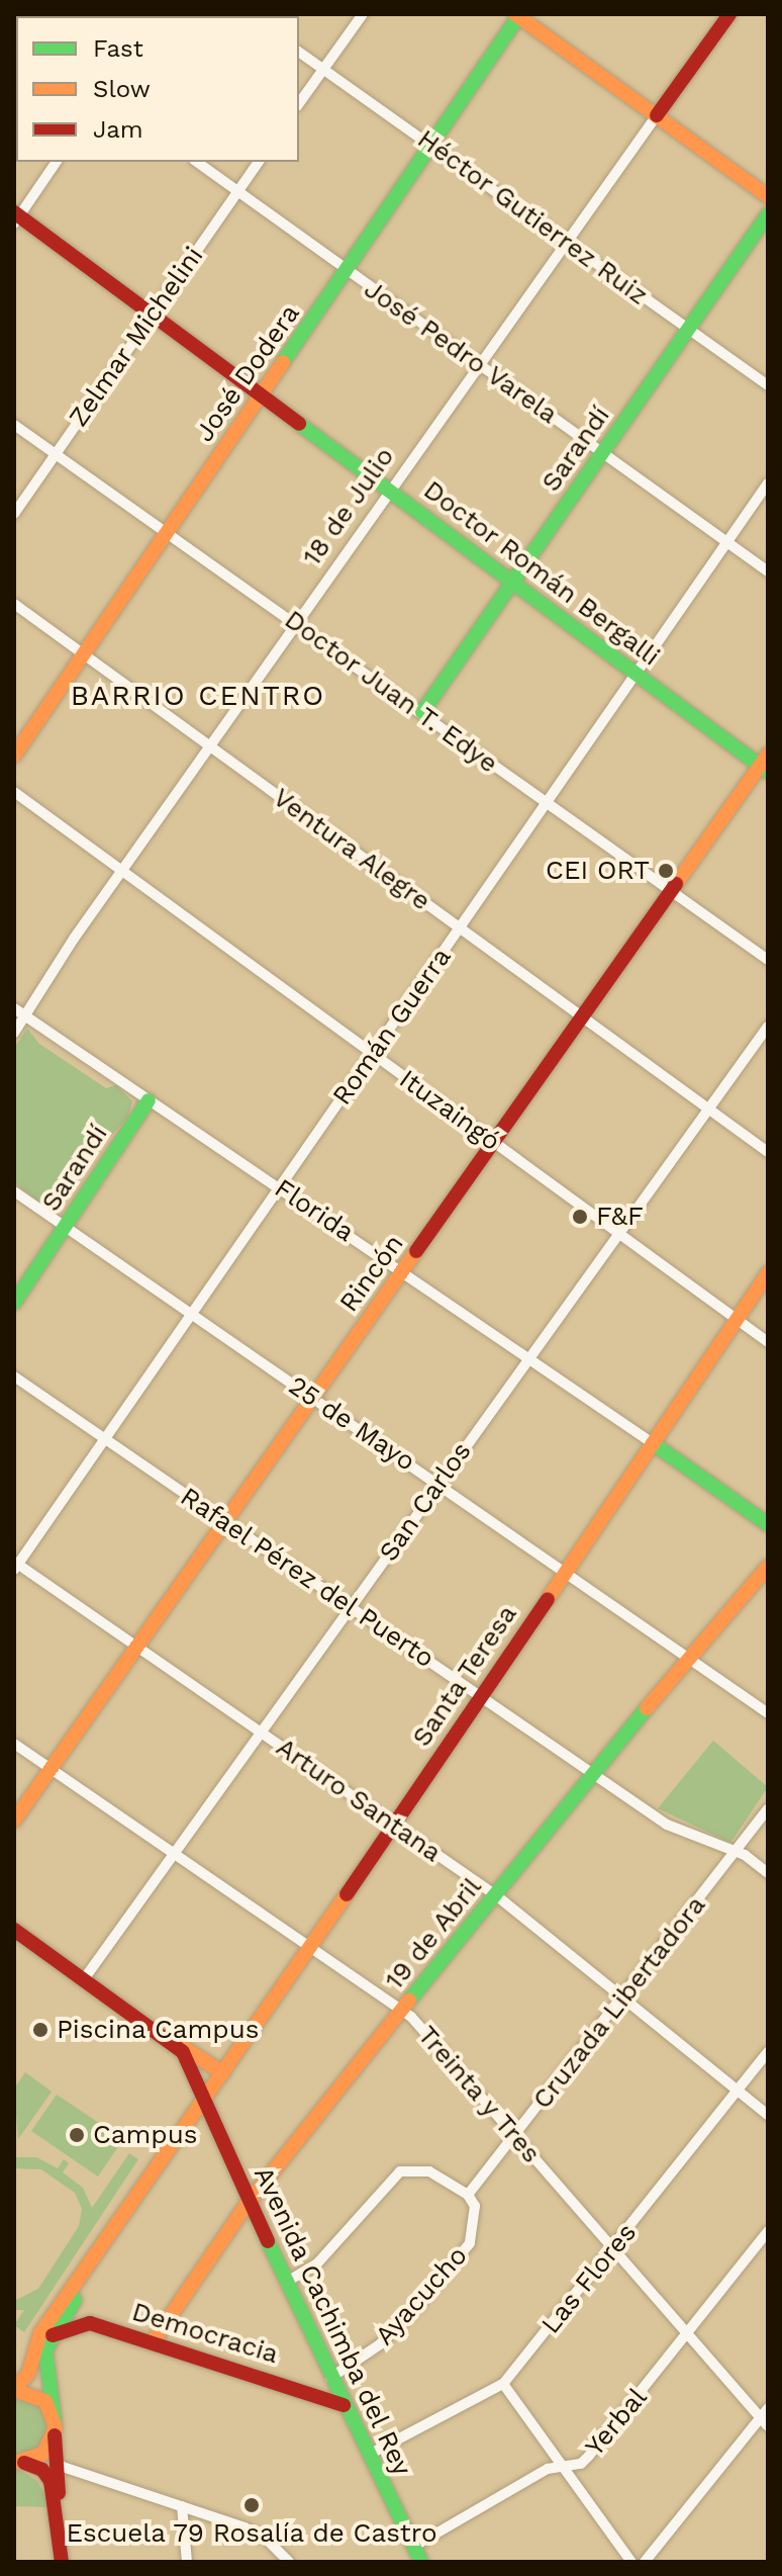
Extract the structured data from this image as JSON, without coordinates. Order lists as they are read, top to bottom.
{
  "streets": {
    "street": [
      "Héctor Gutierrez Ruiz",
      "Zelmar Michelini",
      "José Pedro Varela",
      "José Dodera",
      "Sarandí",
      "18 de Julio",
      "Doctor Román Bergalli",
      "Doctor Juan T. Edye",
      "Ventura Alegre",
      "Román Guerra",
      "Ituzaingó",
      "Florida",
      "Rincón",
      "25 de Mayo",
      "San Carlos",
      "Rafael Pérez del Puerto",
      "Santa Teresa",
      "Arturo Santana",
      "19 de Abril",
      "Cruzada Libertadora",
      "Treinta y Tres",
      "Las Flores",
      "Ayacucho",
      "Avenida Cachimba del Rey",
      "Democracia",
      "Yerbal"
    ]
  },
  "crossings": [
    ["Héctor Gutierrez Ruiz", "José Dodera"],
    ["Héctor Gutierrez Ruiz", "Sarandí"],
    ["Héctor Gutierrez Ruiz", "18 de Julio"],
    ["Zelmar Michelini", "José Pedro Varela"],
    ["Zelmar Michelini", "Doctor Román Bergalli"],
    ["Zelmar Michelini", "Doctor Juan T. Edye"],
    ["José Pedro Varela", "José Dodera"],
    ["José Pedro Varela", "Sarandí"],
    ["José Pedro Varela", "18 de Julio"],
    ["José Pedro Varela", "Román Guerra"],
    ["José Dodera", "Doctor Román Bergalli"],
    ["José Dodera", "Doctor Juan T. Edye"],
    ["José Dodera", "Ventura Alegre"],
    ["Sarandí", "Doctor Román Bergalli"],
    ["Sarandí", "Doctor Juan T. Edye"],
    ["Sarandí", "Florida"],
    ["Sarandí", "25 de Mayo"],
    ["18 de Julio", "Doctor Román Bergalli"],
    ["18 de Julio", "Doctor Juan T. Edye"],
    ["18 de Julio", "Ventura Alegre"],
    ["18 de Julio", "Ituzaingó"],
    ["18 de Julio", "Florida"],
    ["Doctor Román Bergalli", "Román Guerra"],
    ["Doctor Román Bergalli", "Rincón"],
    ["Doctor Juan T. Edye", "Román Guerra"],
    ["Doctor Juan T. Edye", "Rincón"],
    ["Ventura Alegre", "Román Guerra"],
    ["Ventura Alegre", "Rincón"],
    ["Ventura Alegre", "San Carlos"],
    ["Román Guerra", "Ituzaingó"],
    ["Román Guerra", "Florida"],
    ["Román Guerra", "25 de Mayo"],
    ["Román Guerra", "Rafael Pérez del Puerto"],
    ["Román Guerra", "Arturo Santana"],
    ["Ituzaingó", "Rincón"],
    ["Ituzaingó", "San Carlos"],
    ["Ituzaingó", "Santa Teresa"],
    ["Florida", "Rincón"],
    ["Florida", "San Carlos"],
    ["Florida", "Santa Teresa"],
    ["Rincón", "25 de Mayo"],
    ["Rincón", "Rafael Pérez del Puerto"],
    ["Rincón", "Arturo Santana"],
    ["Rincón", "Treinta y Tres"],
    ["25 de Mayo", "San Carlos"],
    ["25 de Mayo", "Santa Teresa"],
    ["25 de Mayo", "19 de Abril"],
    ["San Carlos", "Rafael Pérez del Puerto"],
    ["San Carlos", "Arturo Santana"],
    ["San Carlos", "Treinta y Tres"],
    ["Rafael Pérez del Puerto", "Santa Teresa"],
    ["Rafael Pérez del Puerto", "19 de Abril"],
    ["Rafael Pérez del Puerto", "Cruzada Libertadora"],
    ["Santa Teresa", "Arturo Santana"],
    ["Santa Teresa", "Treinta y Tres"],
    ["Santa Teresa", "Avenida Cachimba del Rey"],
    ["Arturo Santana", "19 de Abril"],
    ["Arturo Santana", "Cruzada Libertadora"],
    ["Arturo Santana", "Las Flores"],
    ["19 de Abril", "Treinta y Tres"],
    ["19 de Abril", "Avenida Cachimba del Rey"],
    ["19 de Abril", "Democracia"],
    ["Cruzada Libertadora", "Treinta y Tres"],
    ["Cruzada Libertadora", "Ayacucho"],
    ["Treinta y Tres", "Las Flores"],
    ["Treinta y Tres", "Yerbal"],
    ["Las Flores", "Avenida Cachimba del Rey"],
    ["Ayacucho", "Avenida Cachimba del Rey"],
    ["Avenida Cachimba del Rey", "Democracia"],
    ["Avenida Cachimba del Rey", "Yerbal"]
  ],
  "districts": ["BARRIO CENTRO"],
  "places": [
    "CEI ORT",
    "F&F",
    "Piscina Campus",
    "Campus",
    "Escuela 79 Rosalía de Castro"
  ],
  "legend": ["Fast", "Slow", "Jam"]
}
